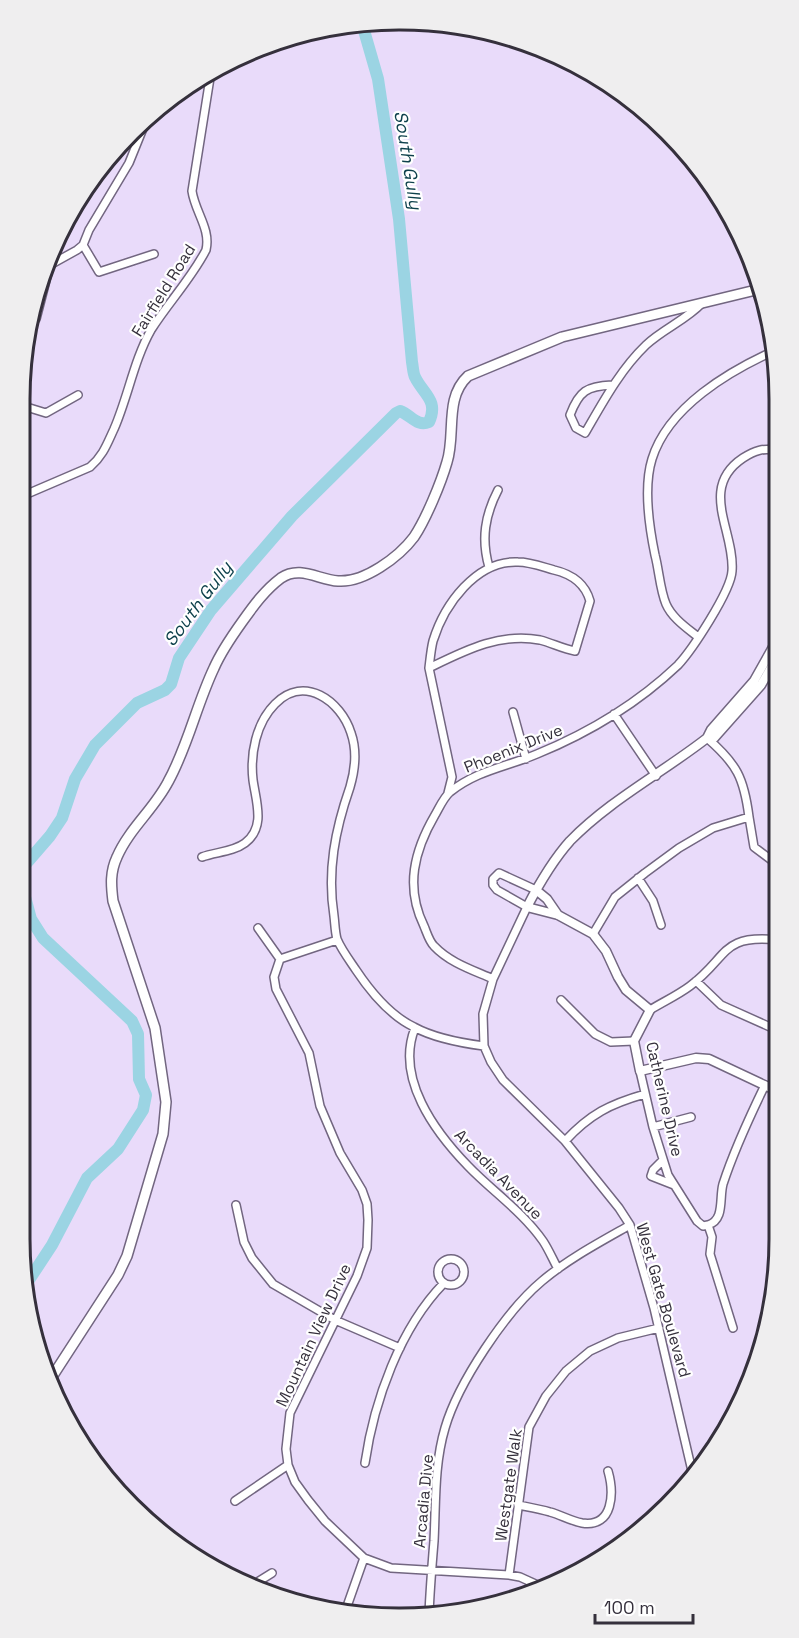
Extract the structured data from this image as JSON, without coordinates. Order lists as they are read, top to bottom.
{
  "streets": {
    "street": [
      "Fairfield Road",
      "Phoenix Drive",
      "Catherine Drive",
      "Arcadia Avenue",
      "West Gate Boulevard",
      "Mountain View Drive",
      "Westgate Walk",
      "Arcadia Dive"
    ]
  },
  "crossings": [
    ["Phoenix Drive", "West Gate Boulevard"],
    ["Arcadia Avenue", "Arcadia Dive"],
    ["West Gate Boulevard", "Westgate Walk"],
    ["West Gate Boulevard", "Arcadia Dive"],
    ["Mountain View Drive", "Westgate Walk"],
    ["Mountain View Drive", "Arcadia Dive"]
  ],
  "water": ["South Gully"],
  "scale_bar": "100 m"
}
